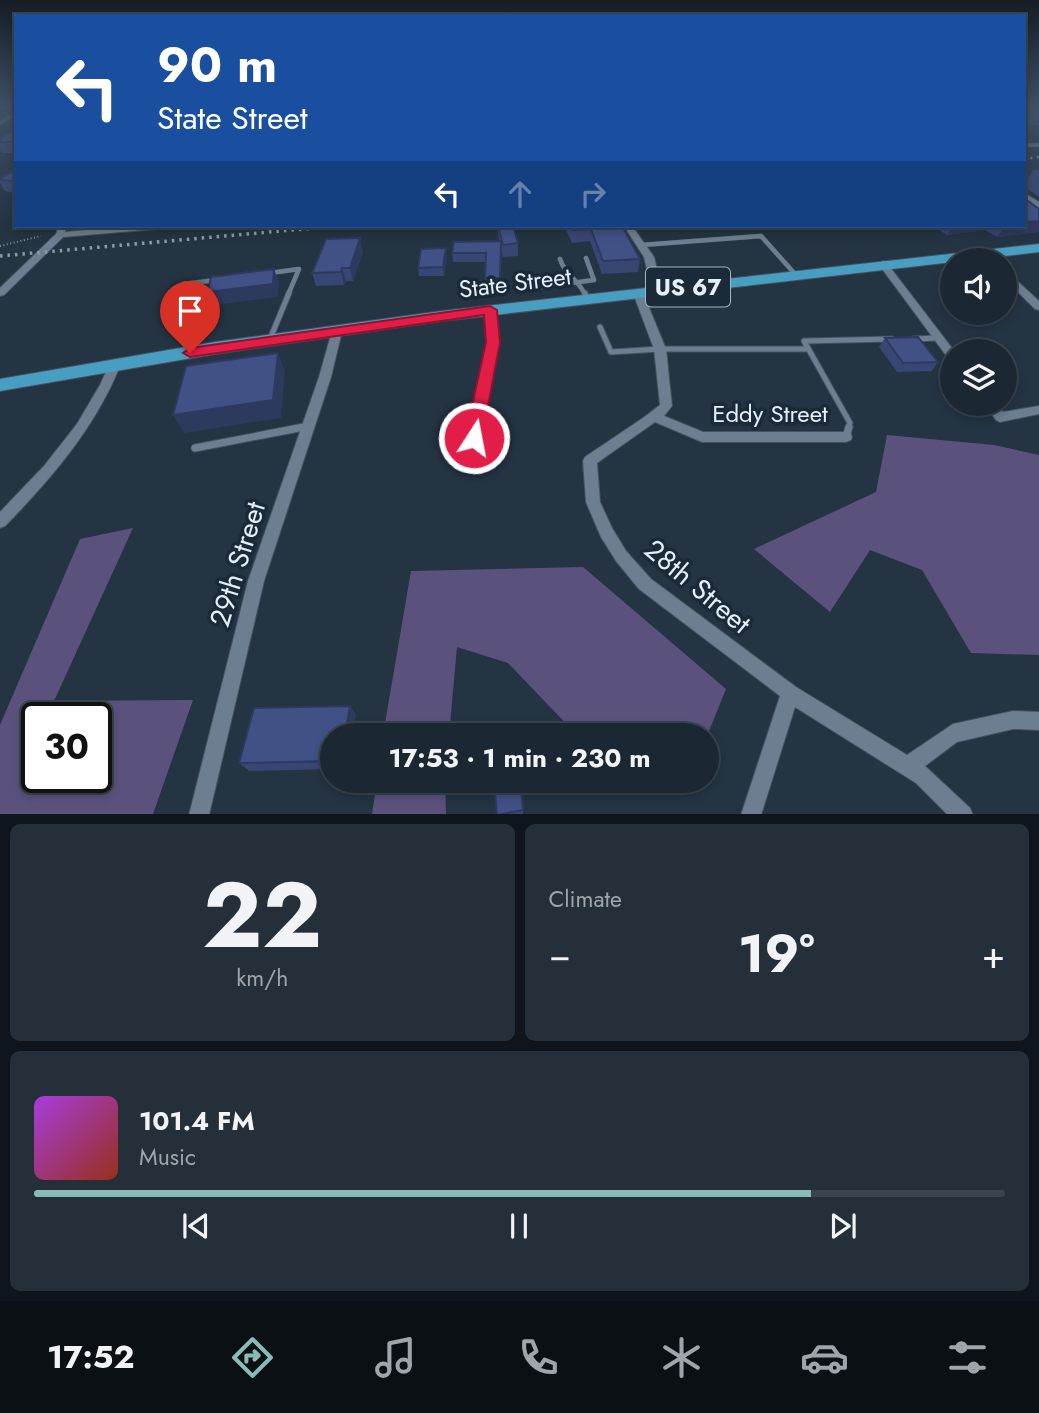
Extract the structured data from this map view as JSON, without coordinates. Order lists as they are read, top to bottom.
{
  "streets": {
    "main road": ["State Street", "US 67"],
    "street": ["Eddy Street", "29th Street", "28th Street"]
  },
  "crossings": [
    ["State Street", "29th Street"],
    ["Eddy Street", "28th Street"]
  ],
  "page": {
    "turn": ["90 m", "State Street"],
    "limit": "30",
    "trip": "17:53 · 1 min · 230 m",
    "tile": [
      ["22", "km/h"],
      "Climate"
    ],
    "heat": ["−", "19°", "+"],
    "song": ["101.4 FM", "Music"],
    "tabs": "17:52"
  }
}
